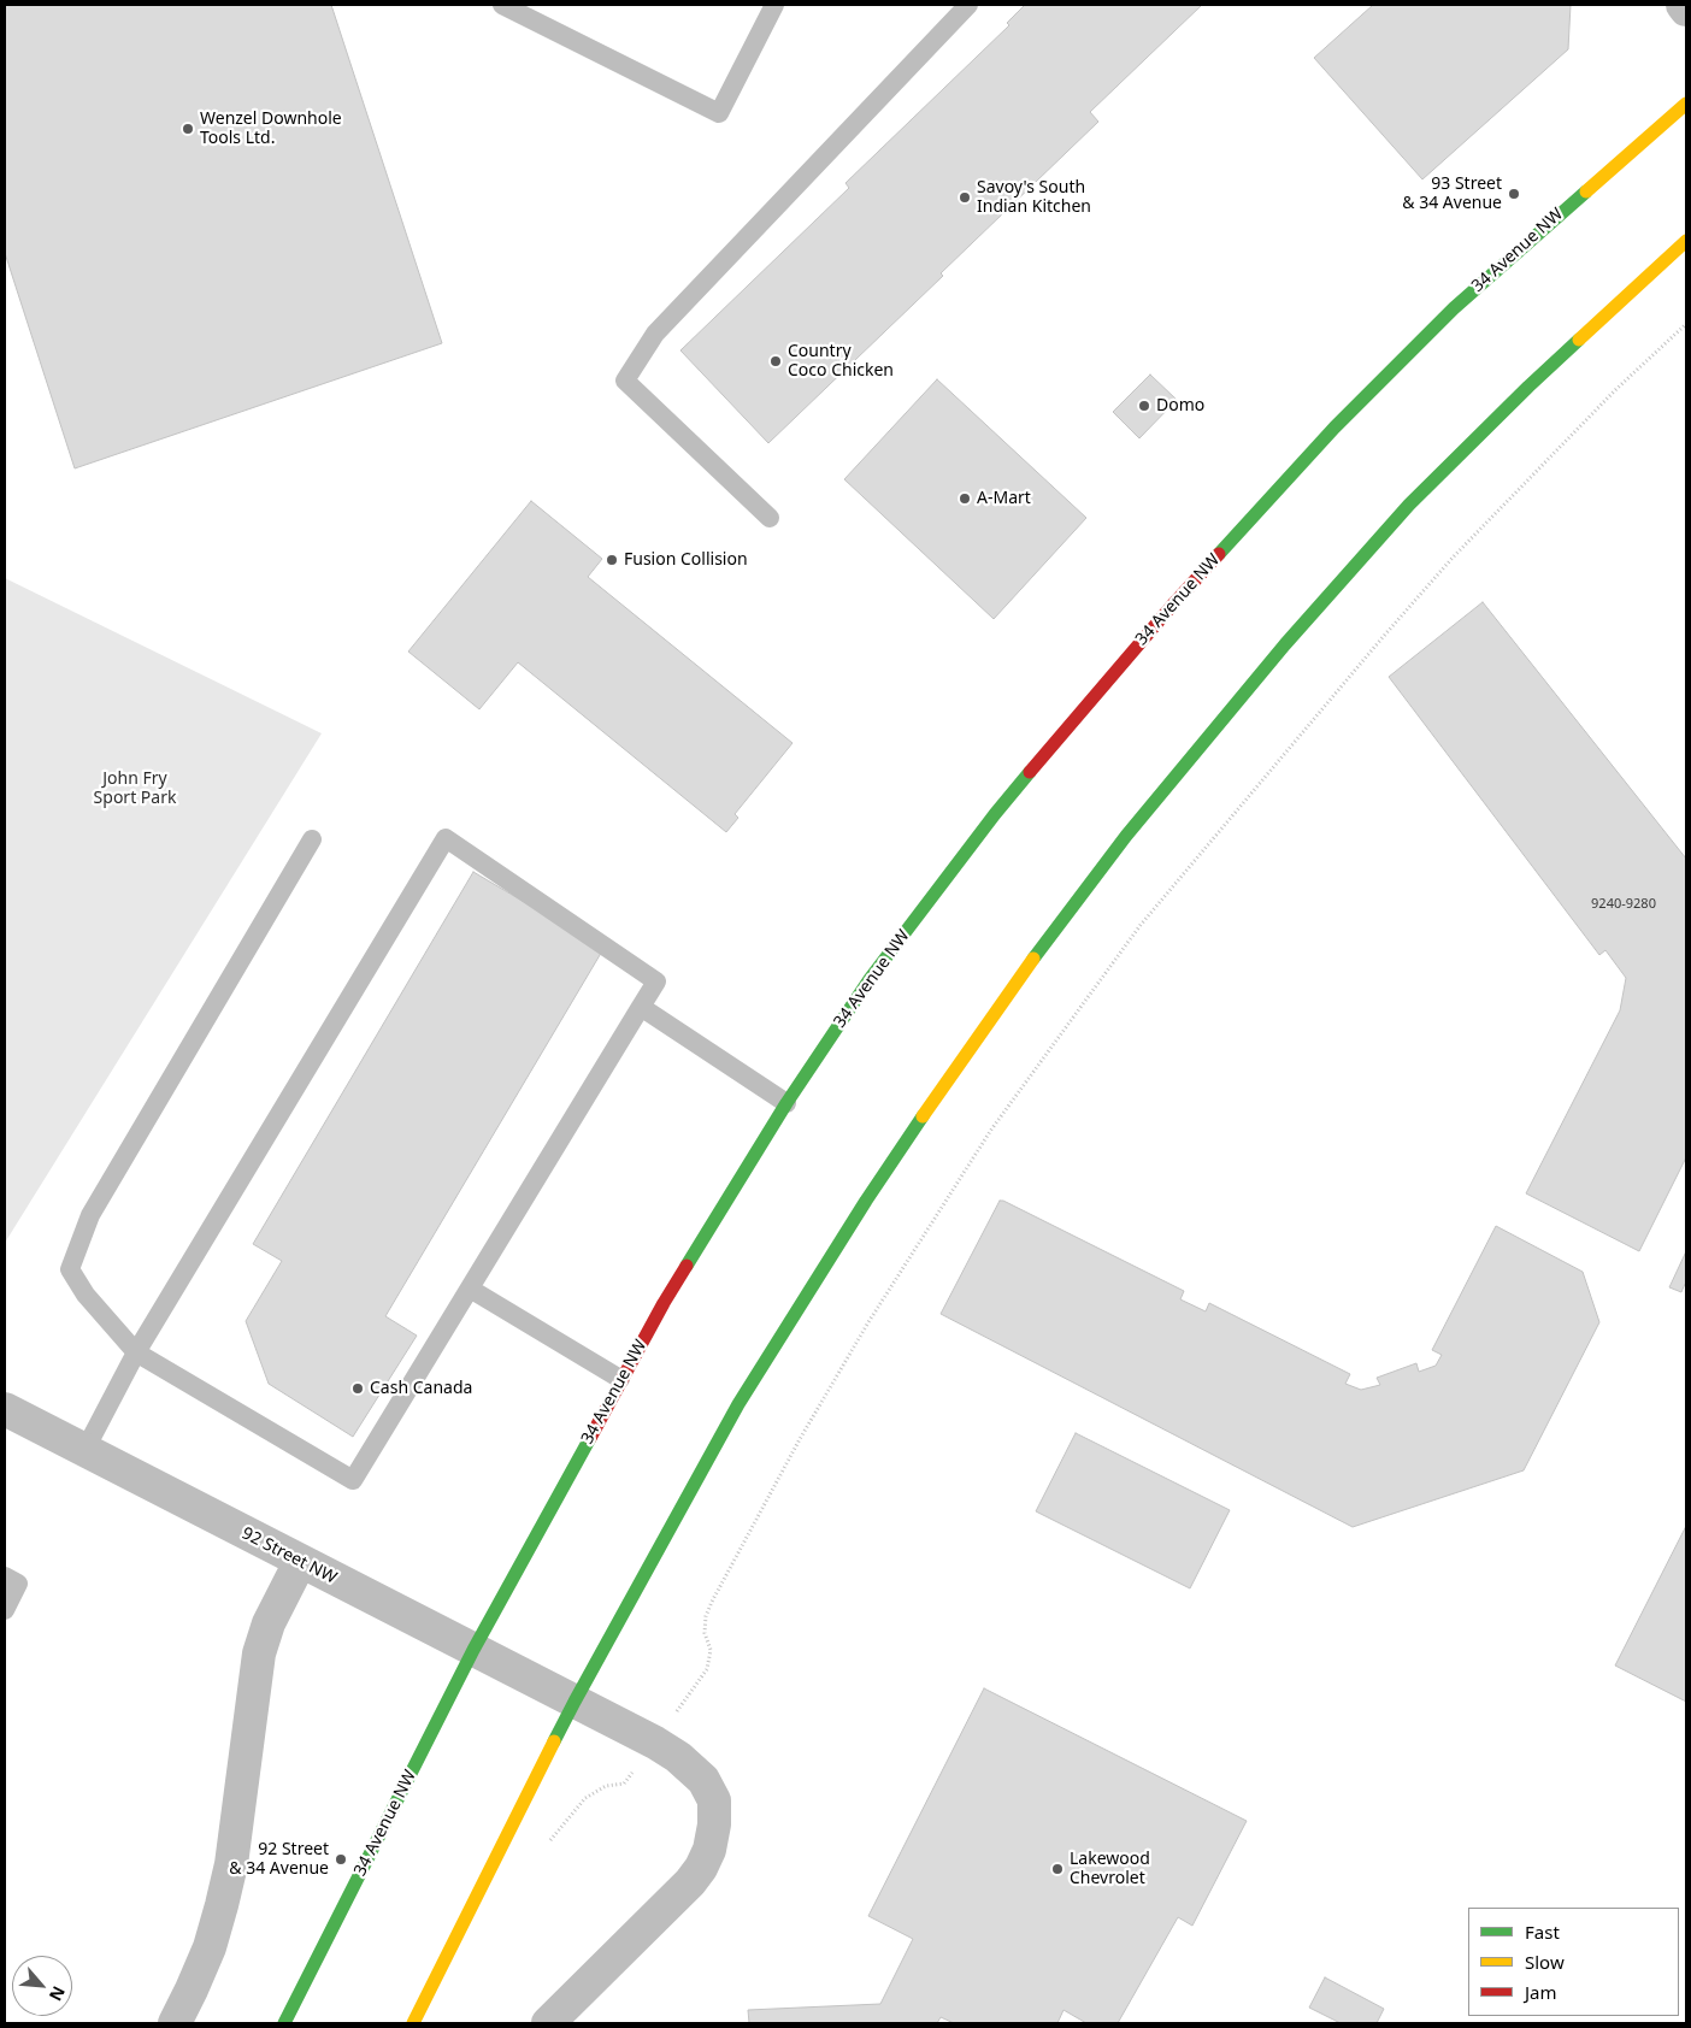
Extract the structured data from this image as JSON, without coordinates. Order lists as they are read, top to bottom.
{
  "streets": {
    "main road": ["34 Avenue NW"],
    "street": ["92 Street NW"]
  },
  "crossings": [
    ["34 Avenue NW", "92 Street NW"]
  ],
  "parks": ["John Fry Sport Park"],
  "places": [
    "Wenzel Downhole Tools Ltd.",
    "93 Street & 34 Avenue",
    "Savoy's South Indian Kitchen",
    "Country Coco Chicken",
    "Domo",
    "A-Mart",
    "Fusion Collision",
    "Cash Canada",
    "92 Street & 34 Avenue",
    "Lakewood Chevrolet"
  ],
  "house_numbers": ["9240-9280"],
  "legend": ["Fast", "Slow", "Jam"],
  "north": "bottom right"
}
